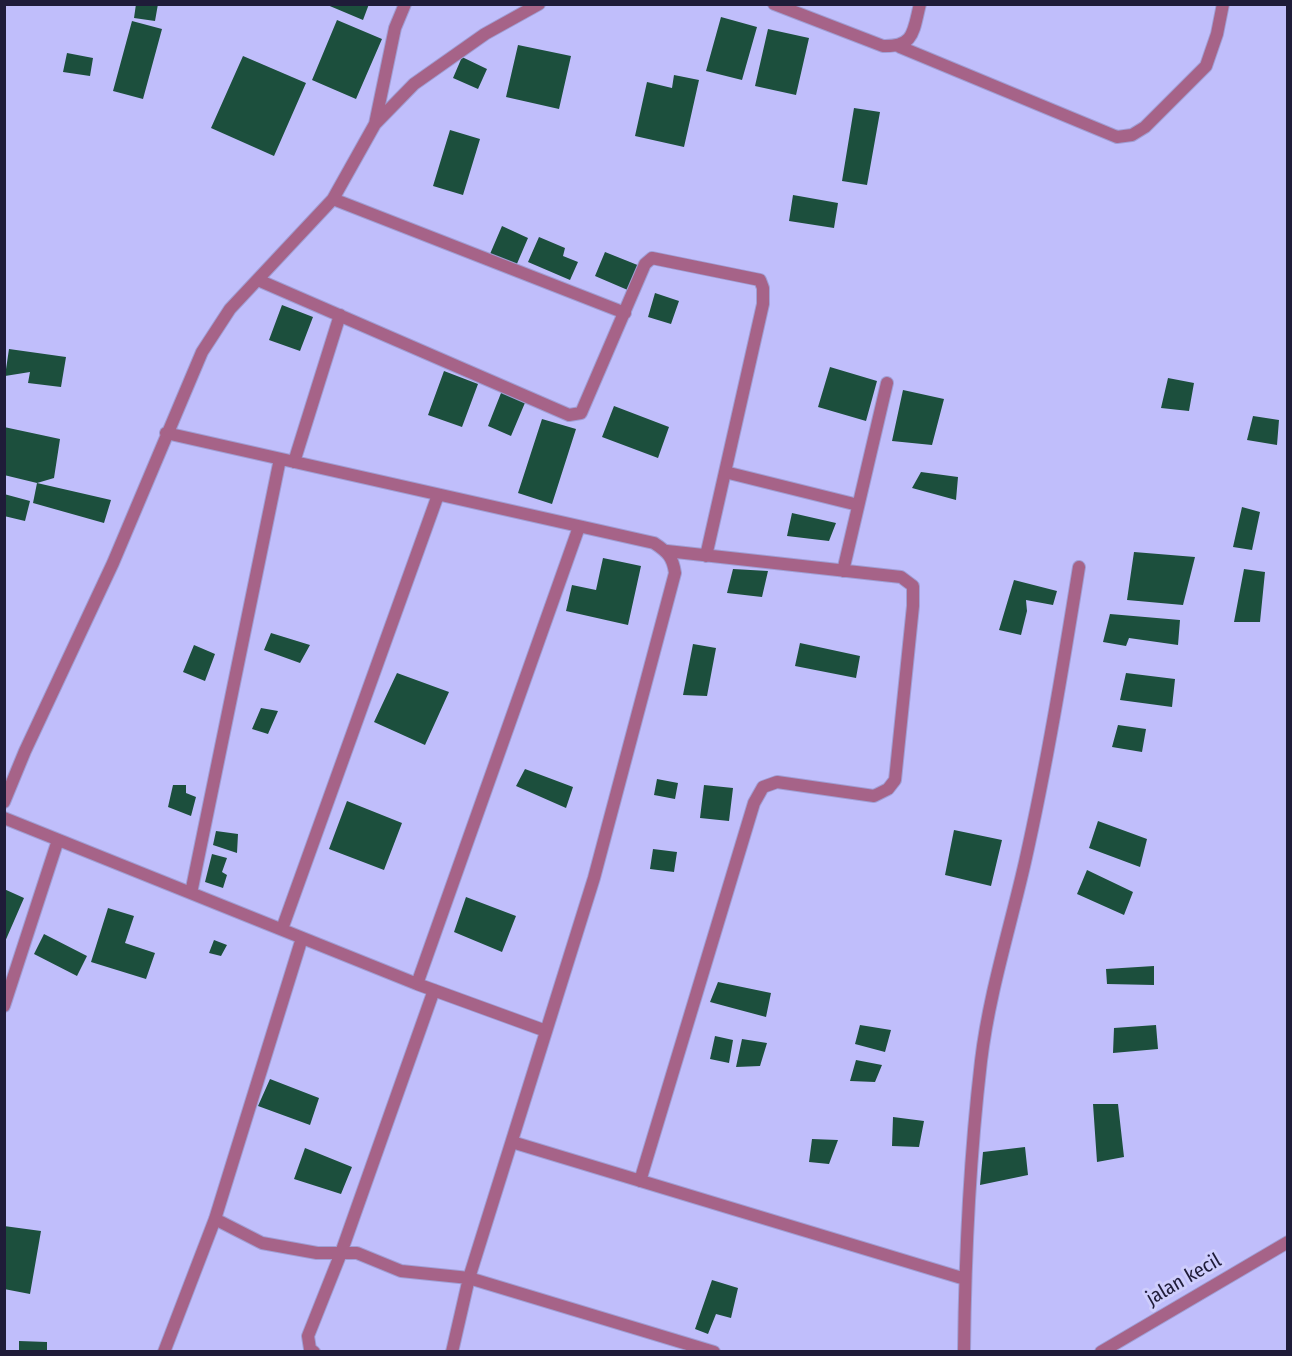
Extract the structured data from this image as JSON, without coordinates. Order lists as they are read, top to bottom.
{
  "streets": {
    "street": ["jalan kecil"]
  }
}
